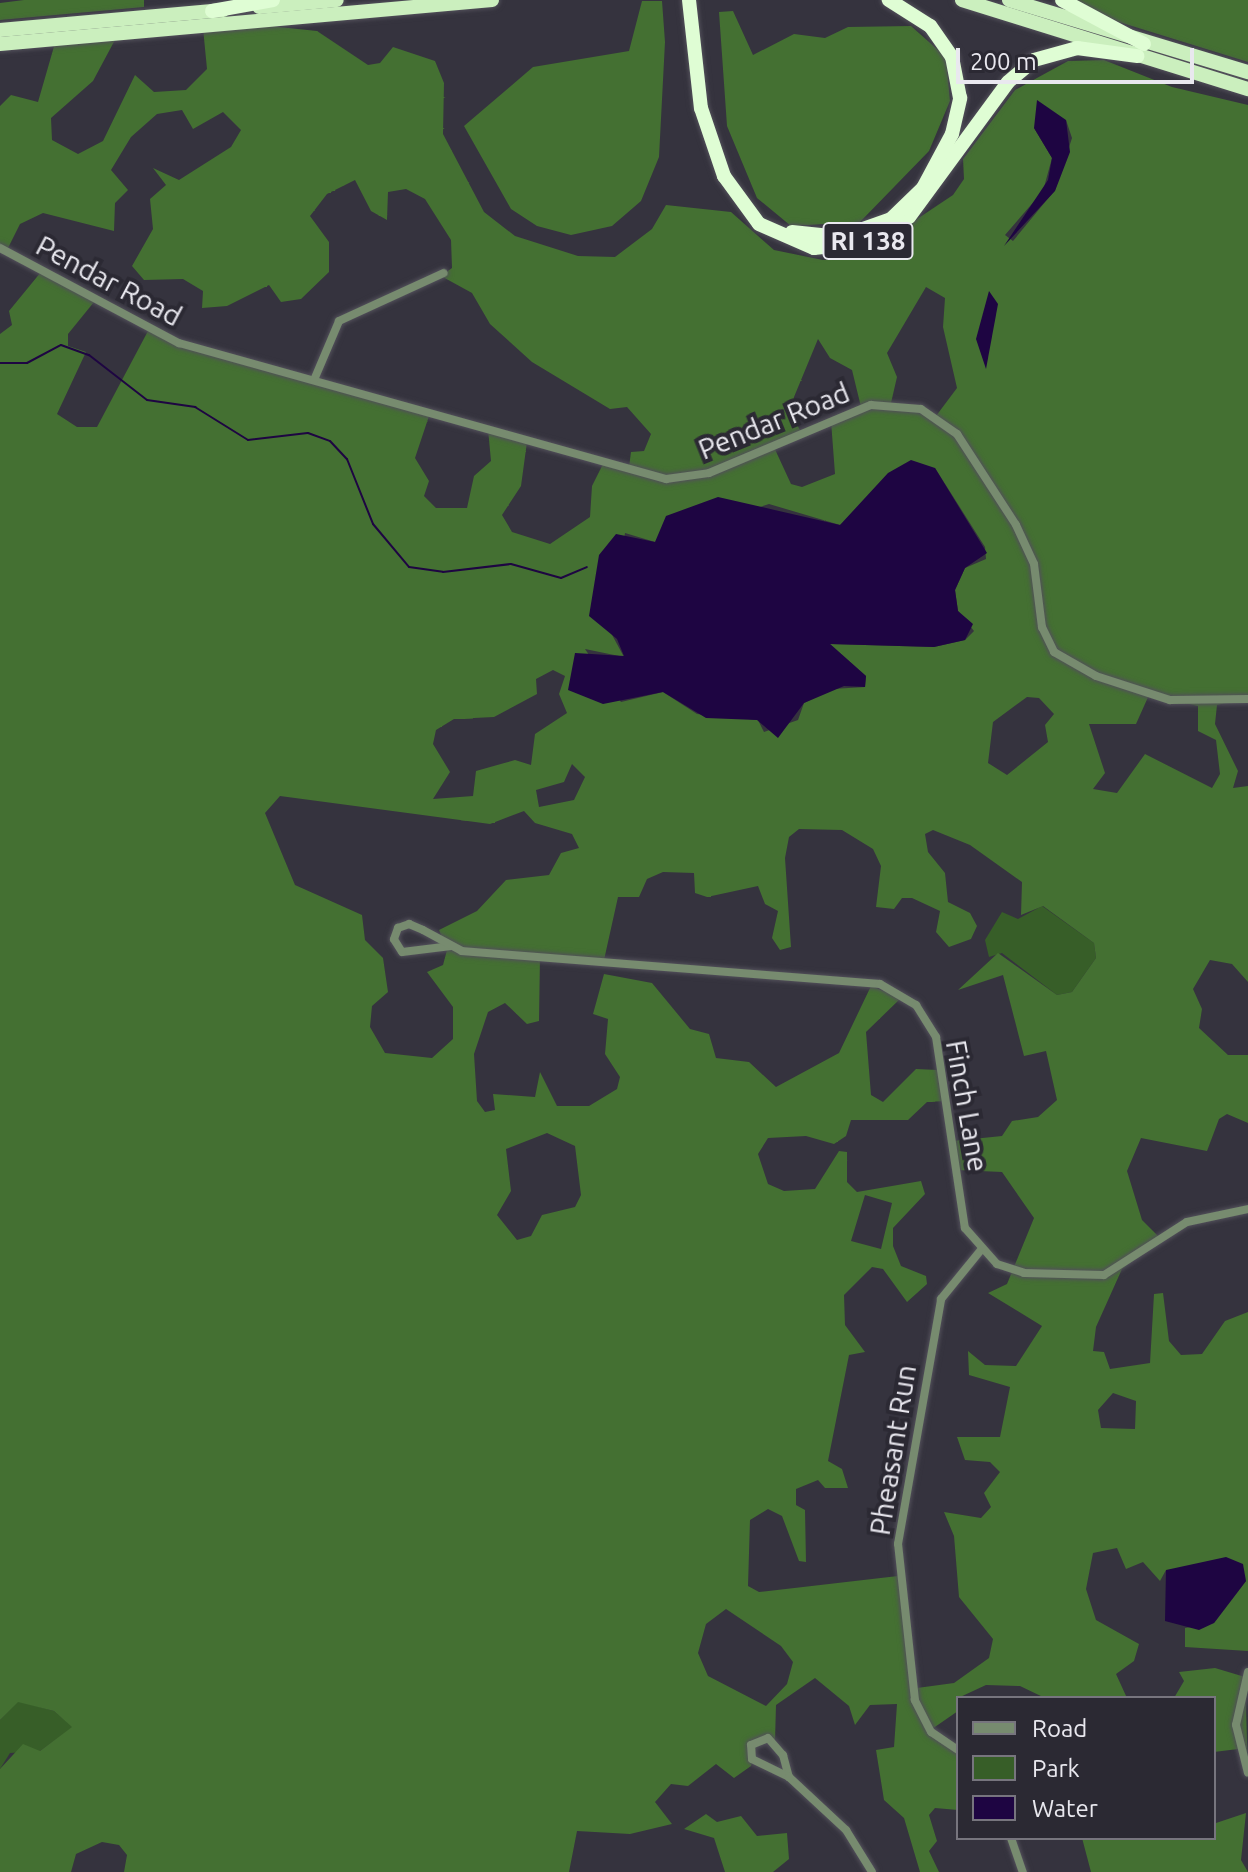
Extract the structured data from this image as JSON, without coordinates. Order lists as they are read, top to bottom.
{
  "streets": {
    "highway": ["RI 138"],
    "street": ["Pendar Road", "Finch Lane", "Pheasant Run"]
  },
  "crossings": [
    ["Finch Lane", "Pheasant Run"]
  ],
  "legend": ["Road", "Park", "Water"],
  "scale_bar": "200 m"
}
